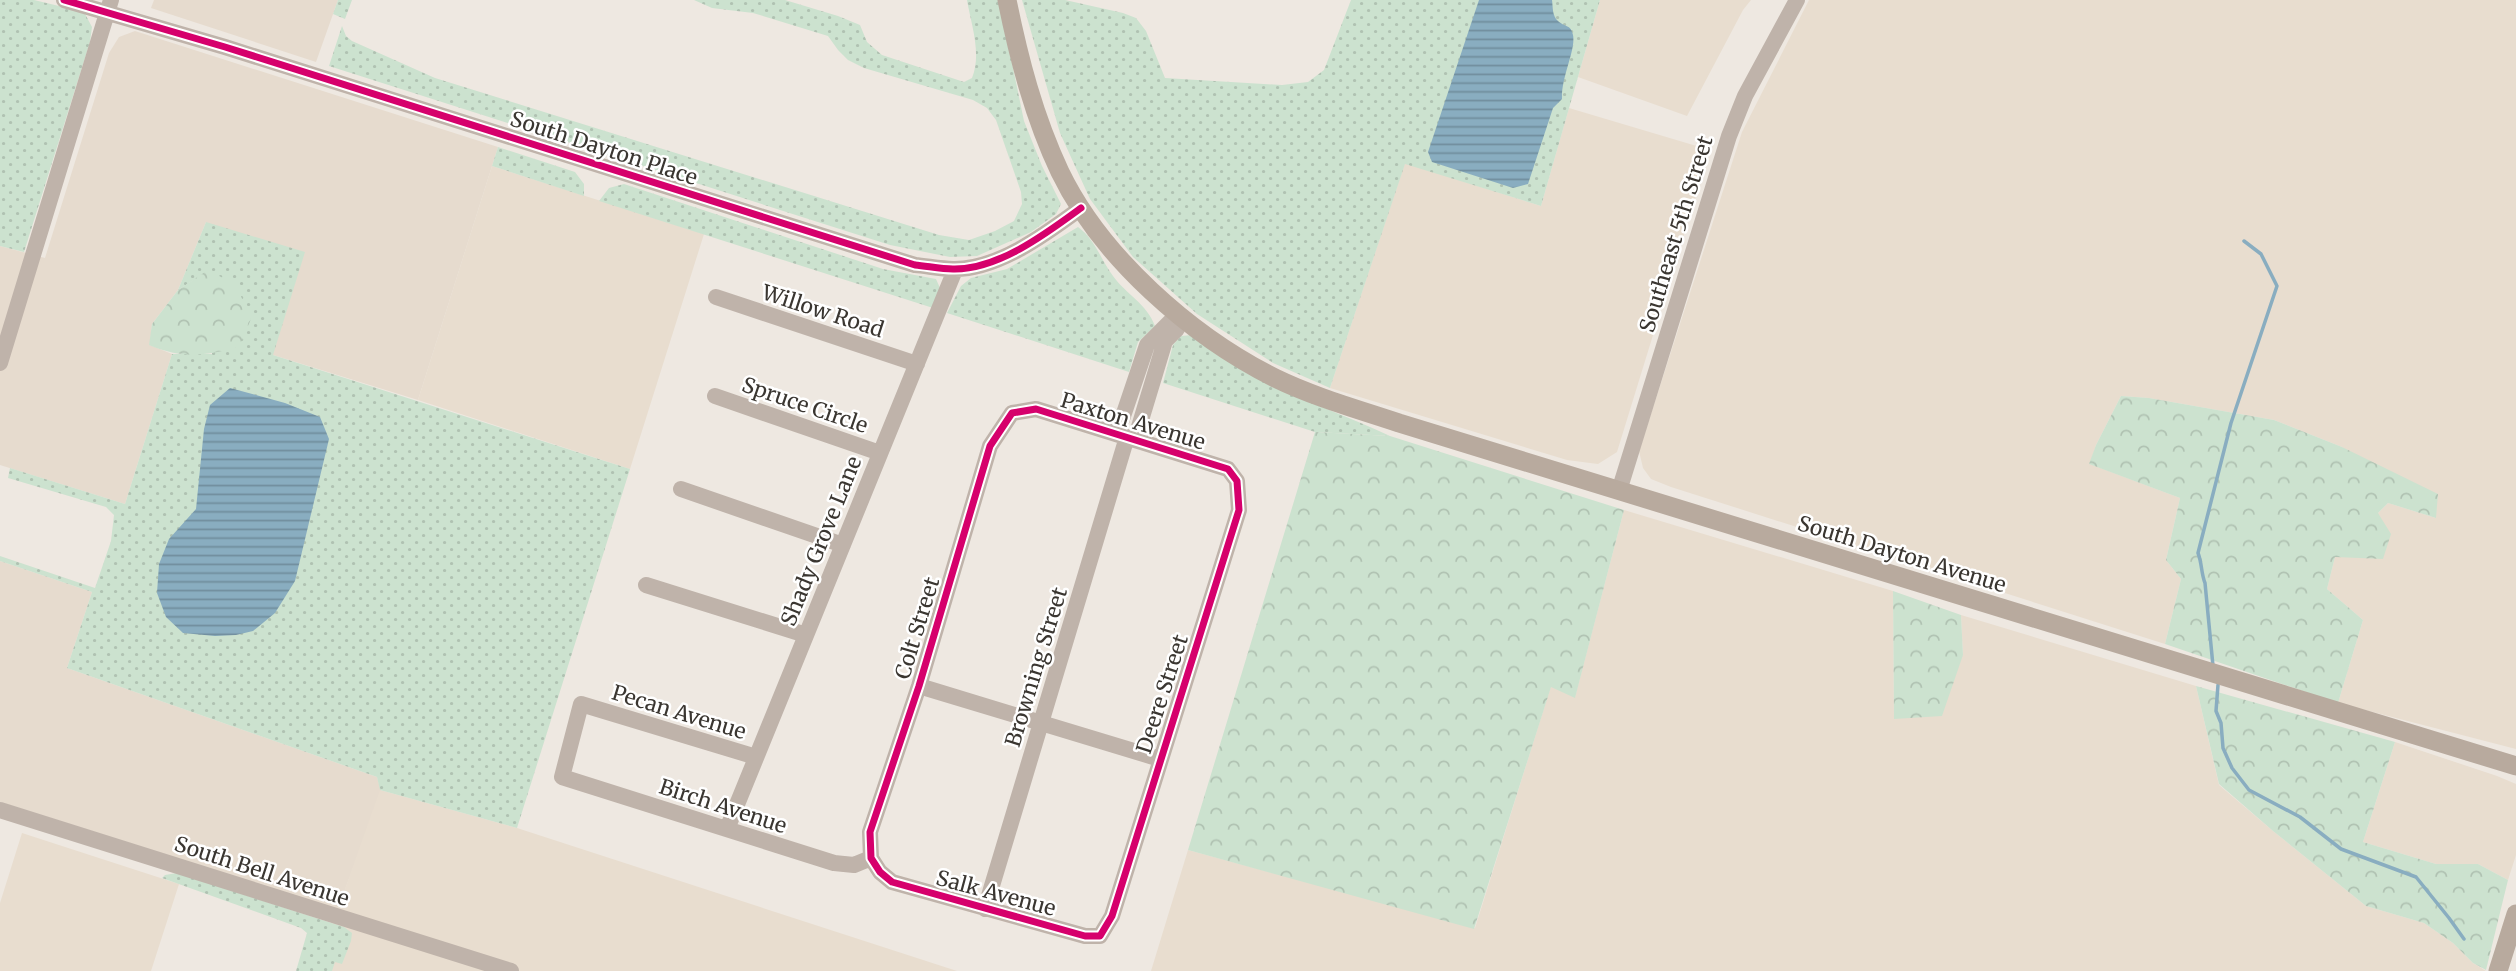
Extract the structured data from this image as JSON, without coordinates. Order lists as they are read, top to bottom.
{
  "streets": {
    "main road": ["South Dayton Avenue"],
    "street": [
      "South Dayton Place",
      "Southeast 5th Street",
      "Willow Road",
      "Spruce Circle",
      "Paxton Avenue",
      "Shady Grove Lane",
      "Colt Street",
      "Browning Street",
      "Deere Street",
      "Pecan Avenue",
      "Birch Avenue",
      "South Bell Avenue",
      "Salk Avenue"
    ]
  },
  "crossings": [
    ["South Dayton Place", "Shady Grove Lane"],
    ["South Dayton Place", "South Dayton Avenue"],
    ["Southeast 5th Street", "South Dayton Avenue"],
    ["Willow Road", "Shady Grove Lane"],
    ["Spruce Circle", "Shady Grove Lane"],
    ["Paxton Avenue", "Colt Street"],
    ["Paxton Avenue", "Browning Street"],
    ["Paxton Avenue", "Deere Street"],
    ["Shady Grove Lane", "Pecan Avenue"],
    ["Shady Grove Lane", "Birch Avenue"],
    ["South Dayton Avenue", "Browning Street"],
    ["Colt Street", "Birch Avenue"],
    ["Colt Street", "Salk Avenue"],
    ["Browning Street", "Salk Avenue"],
    ["Deere Street", "Salk Avenue"],
    ["Pecan Avenue", "Birch Avenue"],
    ["Birch Avenue", "Salk Avenue"]
  ]
}
